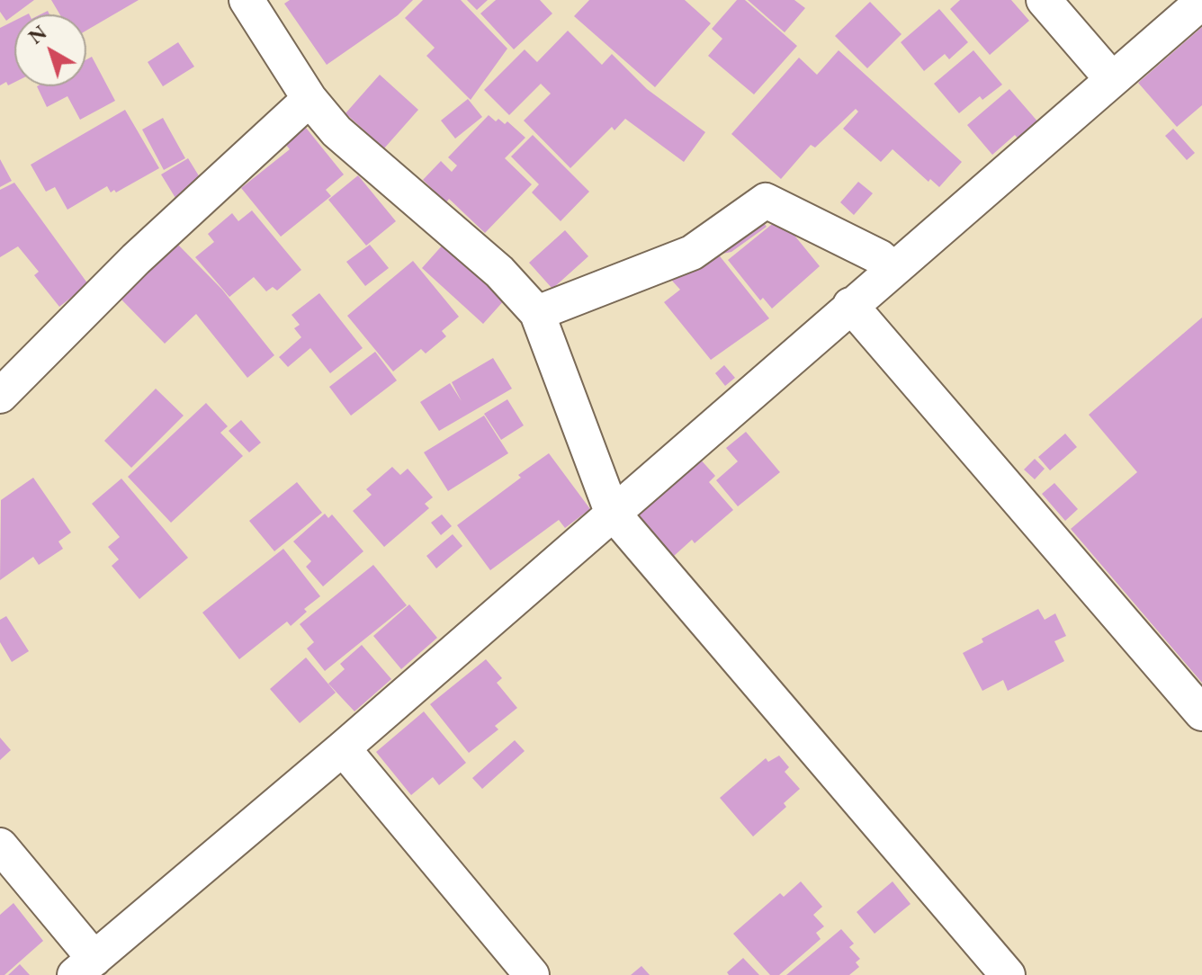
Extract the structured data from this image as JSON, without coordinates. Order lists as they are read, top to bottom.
{
  "north": "top left"
}
